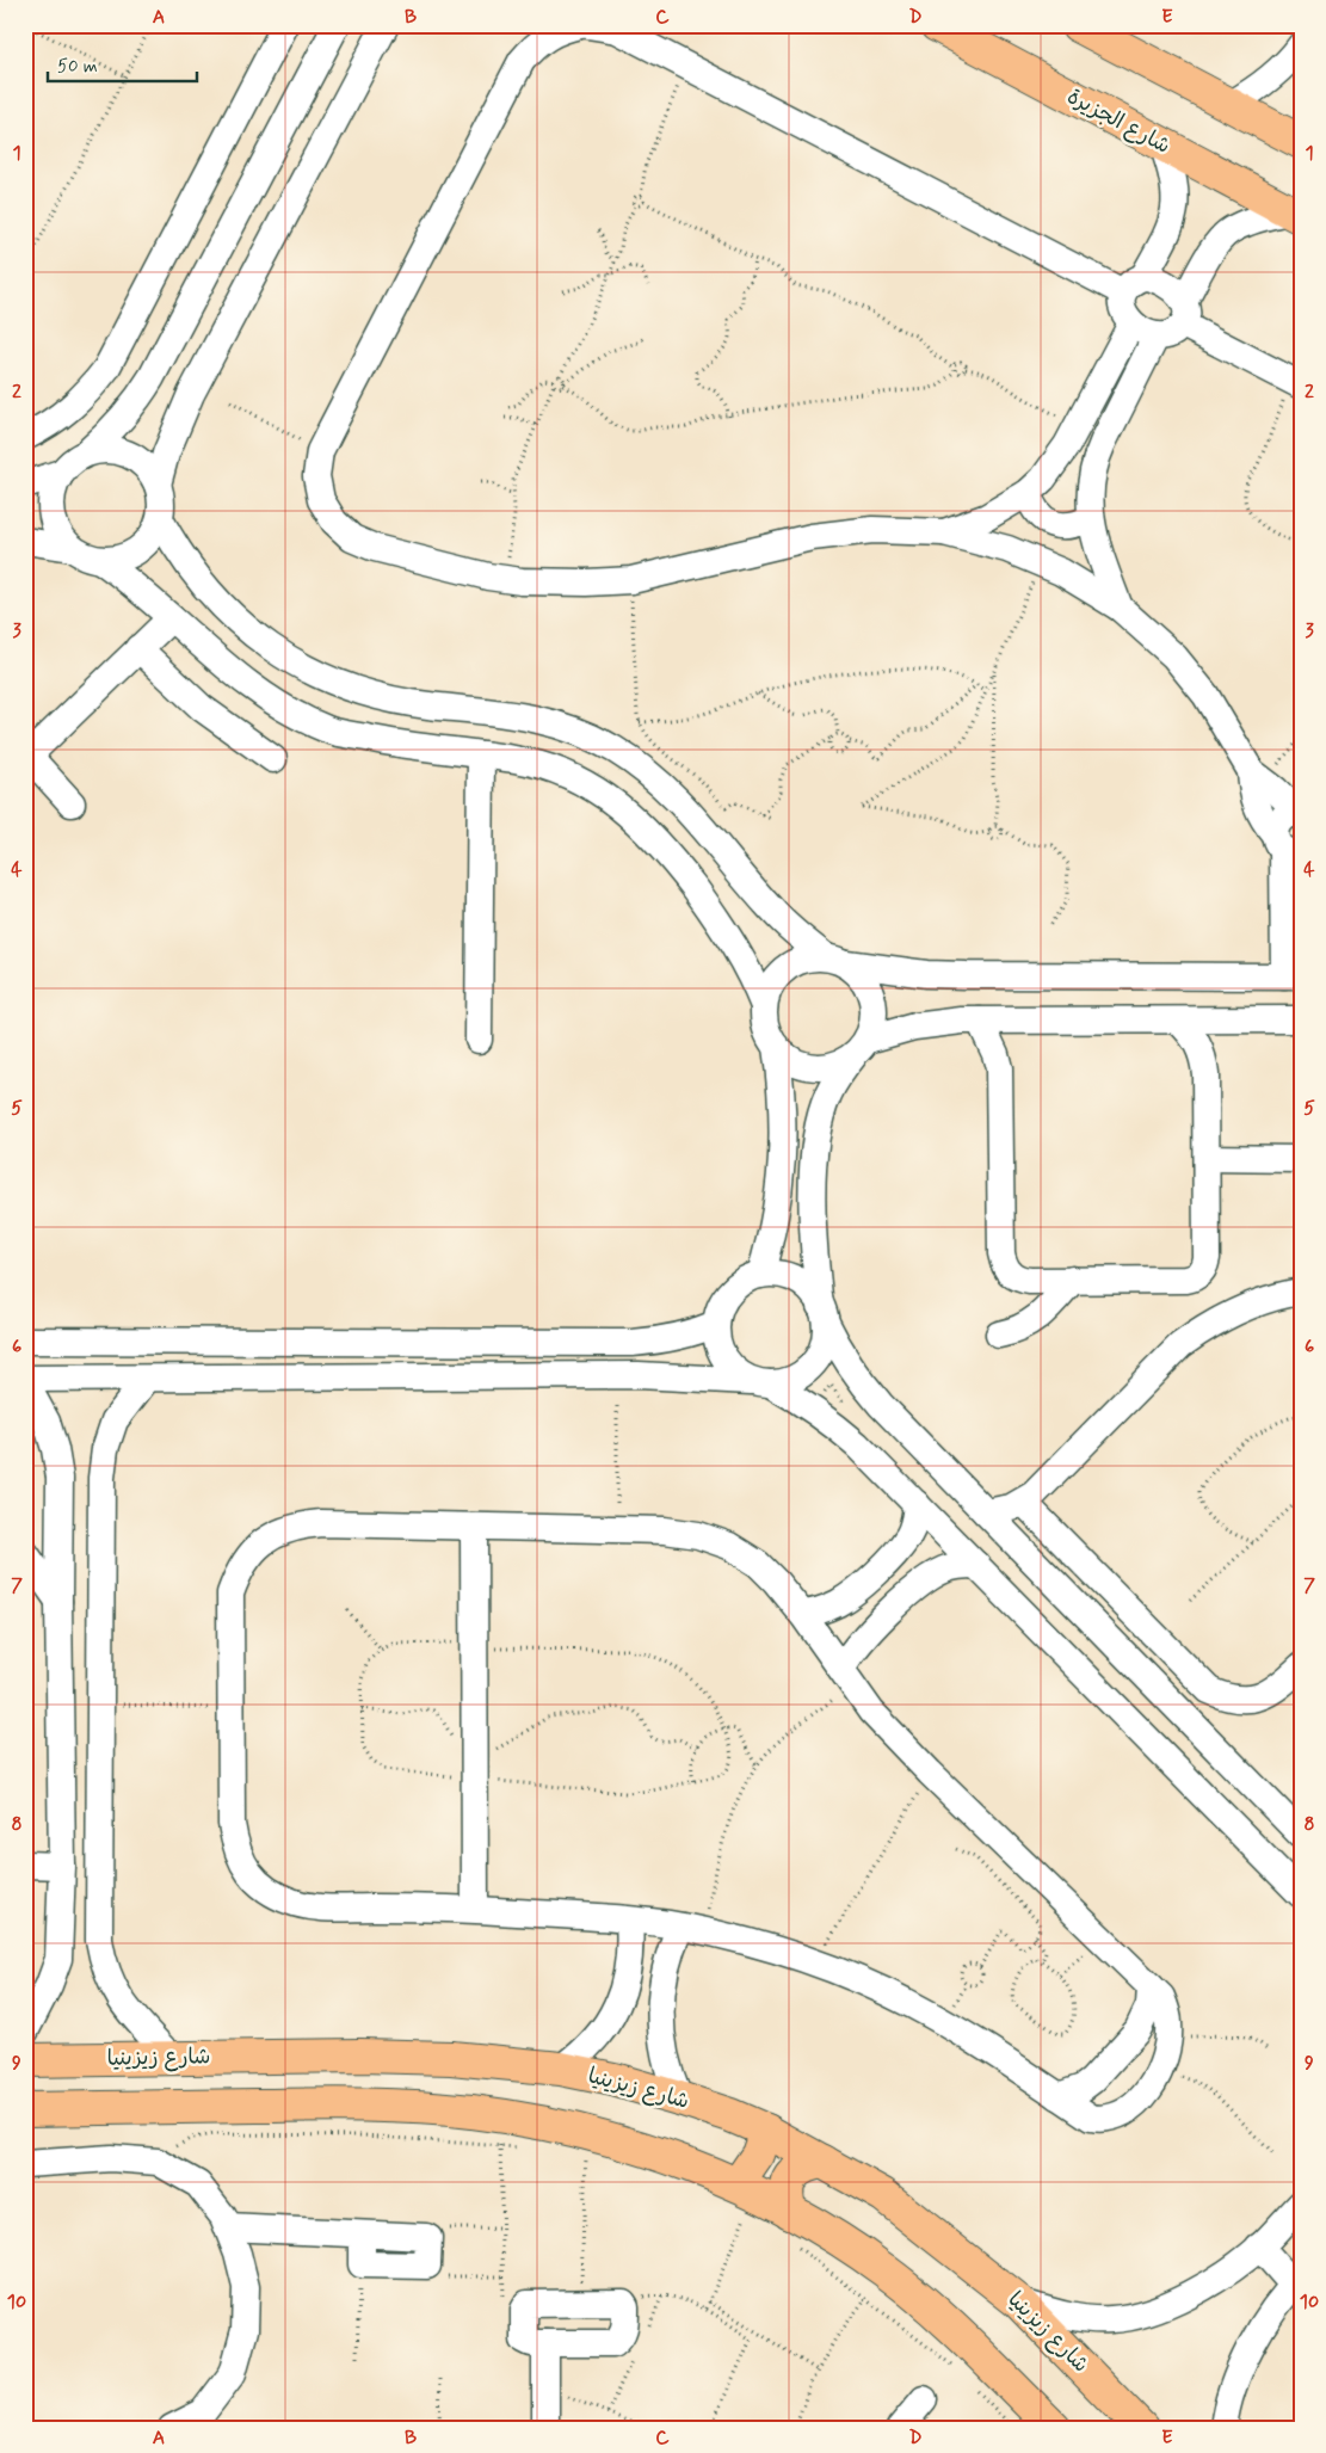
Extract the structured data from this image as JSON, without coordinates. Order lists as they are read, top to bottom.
{
  "streets": {
    "main road": ["شارع الجزيرة", "شارع زيزينيا"]
  },
  "scale_bar": "50 m",
  "grid": {
    "columns": [
      "A",
      "B",
      "C",
      "D",
      "E"
    ],
    "rows": [
      "1",
      "2",
      "3",
      "4",
      "5",
      "6",
      "7",
      "8",
      "9",
      "10"
    ]
  }
}
